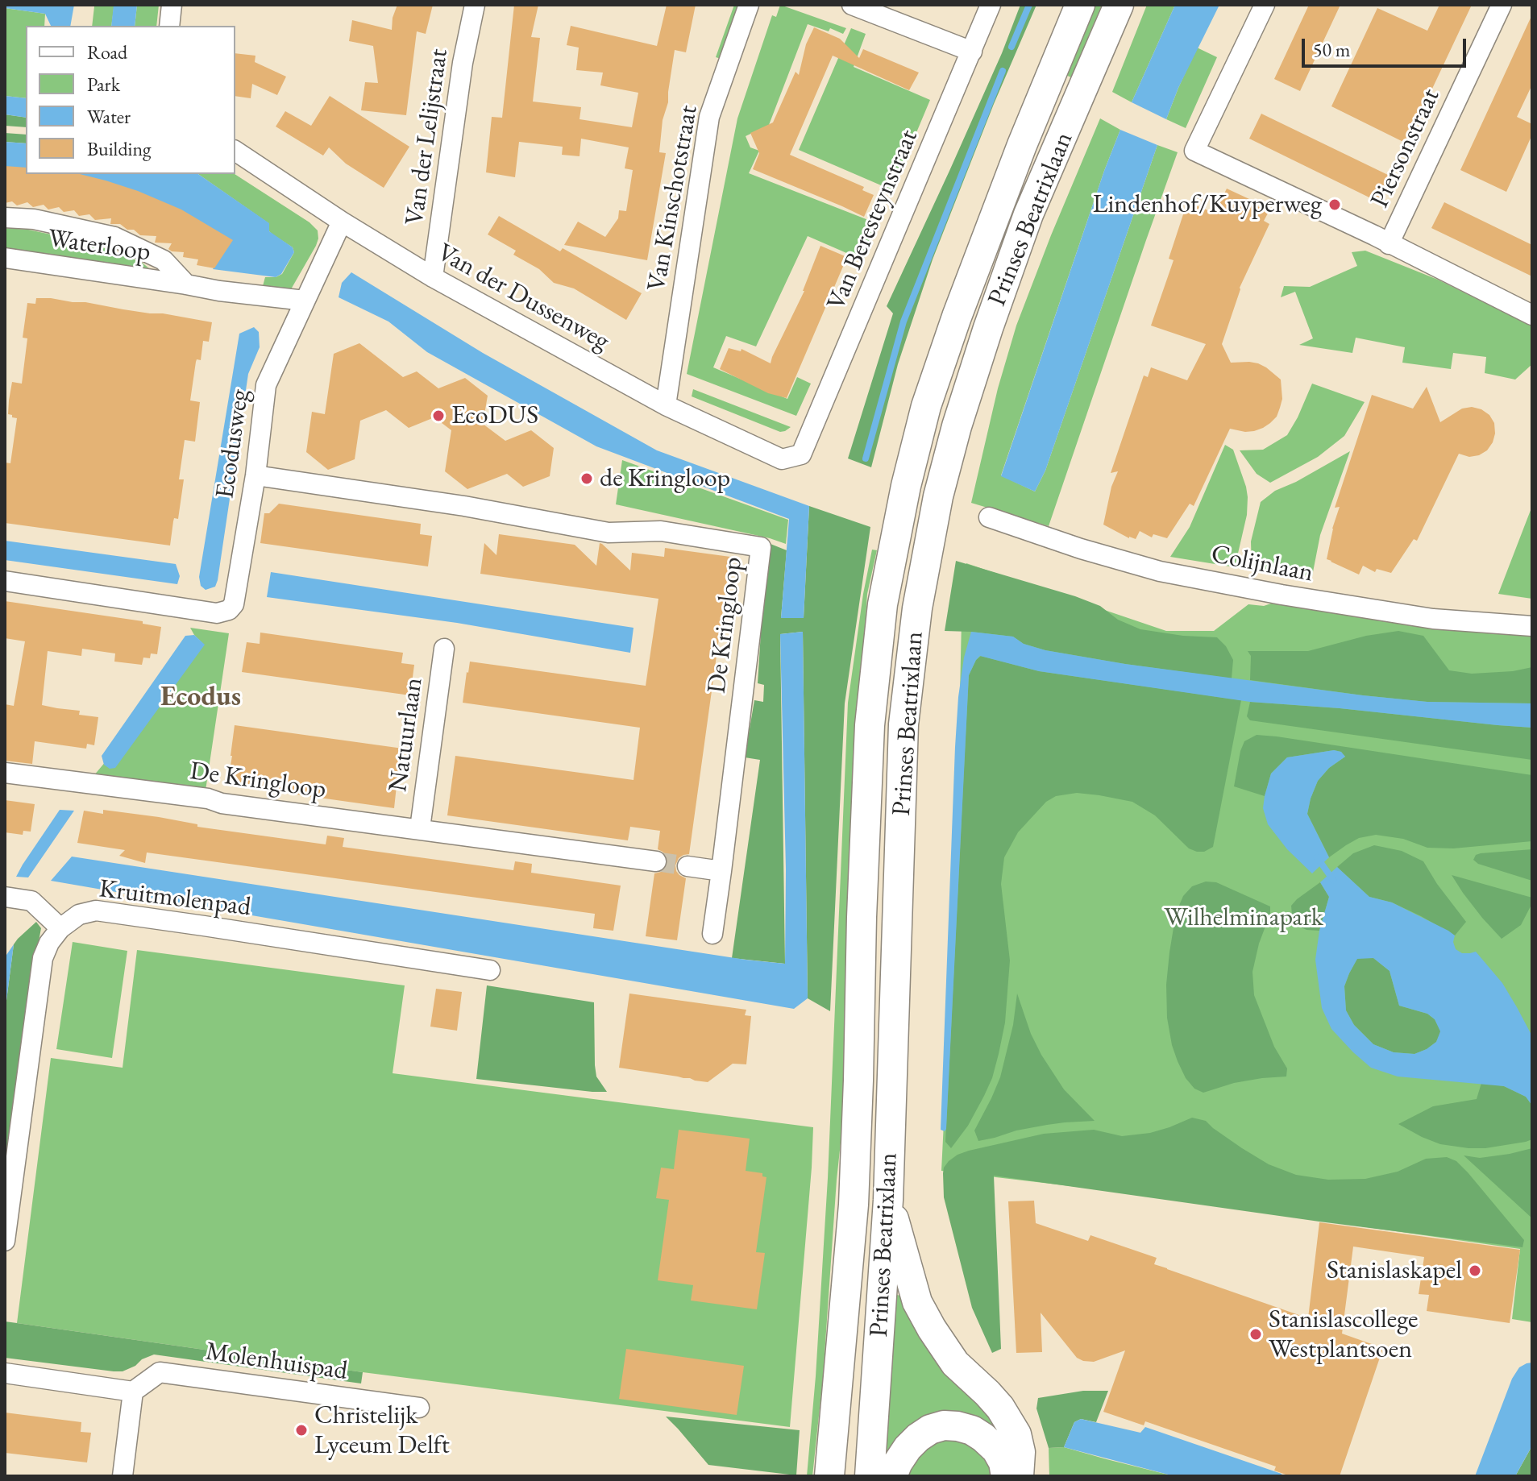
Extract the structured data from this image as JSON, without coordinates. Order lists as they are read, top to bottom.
{
  "streets": {
    "main road": ["Prinses Beatrixlaan"],
    "street": [
      "Van der Lelijstraat",
      "Piersonstraat",
      "Van Kinschotstraat",
      "Van Beresteynstraat",
      "Waterloop",
      "Van der Dussenweg",
      "Ecodusweg",
      "Colijnlaan",
      "De Kringloop",
      "Natuurlaan",
      "Kruitmolenpad",
      "Molenhuispad"
    ]
  },
  "crossings": [
    ["Van der Lelijstraat", "Van der Dussenweg"],
    ["Van Kinschotstraat", "Van der Dussenweg"],
    ["Van Beresteynstraat", "Van der Dussenweg"],
    ["Waterloop", "Ecodusweg"],
    ["Van der Dussenweg", "Ecodusweg"],
    ["Ecodusweg", "De Kringloop"],
    ["De Kringloop", "Natuurlaan"]
  ],
  "districts": ["Ecodus"],
  "parks": ["Wilhelminapark"],
  "places": [
    "Lindenhof/Kuyperweg",
    "EcoDUS",
    "de Kringloop",
    "Stanislaskapel",
    "Stanislascollege Westplantsoen",
    "Christelijk Lyceum Delft"
  ],
  "legend": [
    "Road",
    "Park",
    "Water",
    "Building"
  ],
  "scale_bar": "50 m"
}
